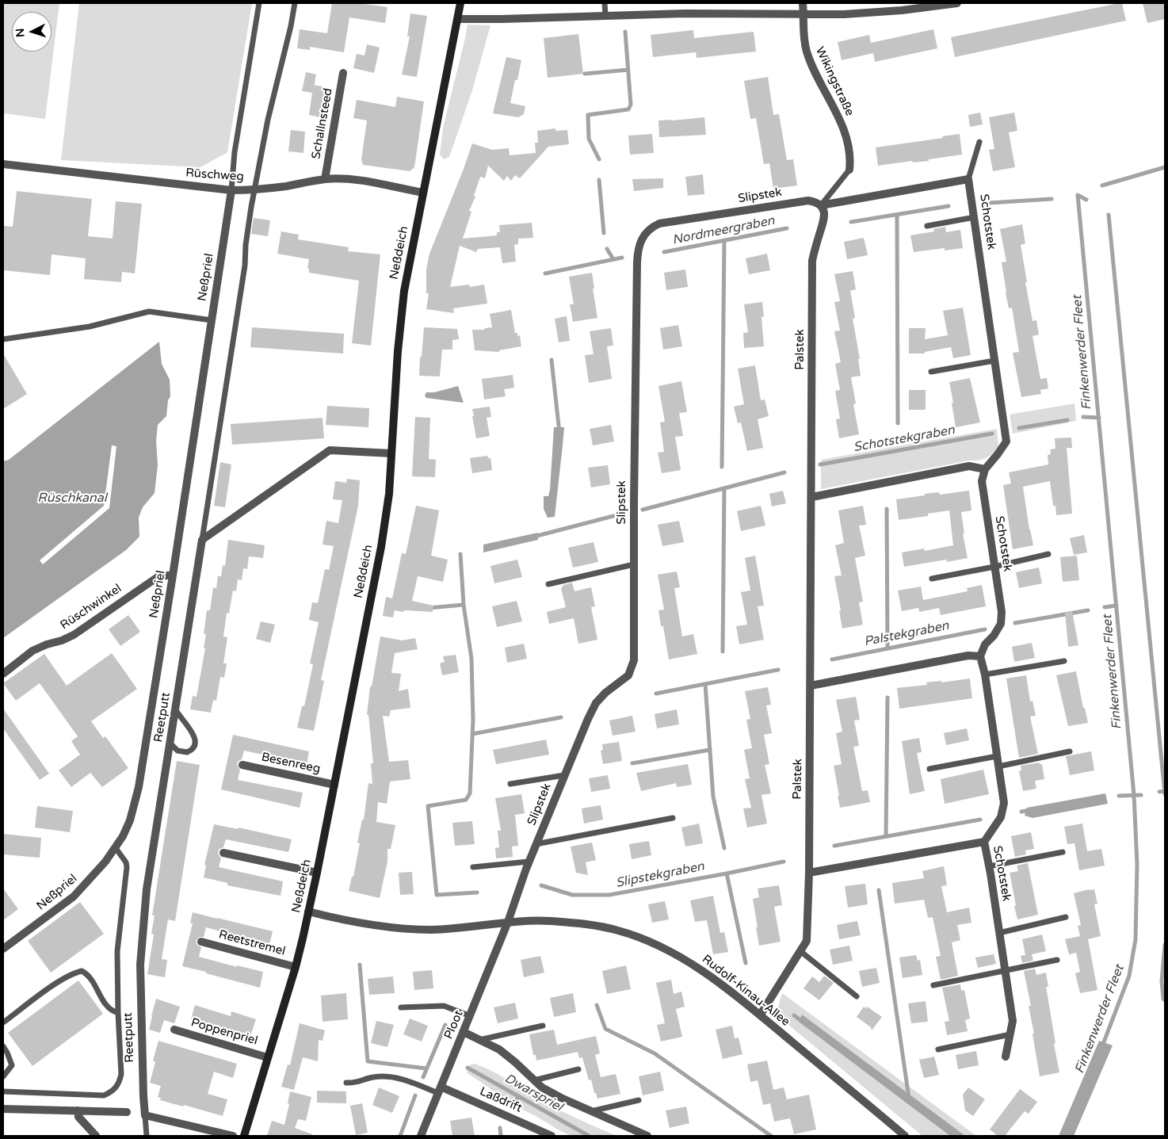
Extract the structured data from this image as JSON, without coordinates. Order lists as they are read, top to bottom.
{
  "streets": {
    "street": [
      "Wikingstraße",
      "Schallnsteed",
      "Rüschweg",
      "Slipstek",
      "Schotstek",
      "Neßdeich",
      "Neßpriel",
      "Palstek",
      "Rüschwinkel",
      "Reetputt",
      "Besenreeg",
      "Reetstremel",
      "Rudolf-Kinau-Allee",
      "Ploot",
      "Poppenpriel",
      "Laßdrift"
    ]
  },
  "crossings": [
    ["Schallnsteed", "Rüschweg"],
    ["Rüschweg", "Neßdeich"],
    ["Rüschweg", "Neßpriel"],
    ["Slipstek", "Palstek"],
    ["Slipstek", "Rudolf-Kinau-Allee"],
    ["Slipstek", "Ploot"],
    ["Neßdeich", "Besenreeg"],
    ["Neßdeich", "Reetstremel"],
    ["Neßdeich", "Rudolf-Kinau-Allee"],
    ["Neßdeich", "Poppenpriel"],
    ["Neßpriel", "Rüschwinkel"],
    ["Palstek", "Rudolf-Kinau-Allee"],
    ["Rudolf-Kinau-Allee", "Ploot"],
    ["Ploot", "Laßdrift"]
  ],
  "water": [
    "Nordmeergraben",
    "Finkenwerder Fleet",
    "Schotstekgraben",
    "Rüschkanal",
    "Palstekgraben",
    "Slipstekgraben",
    "Dwarspriel"
  ],
  "north": "left"
}
